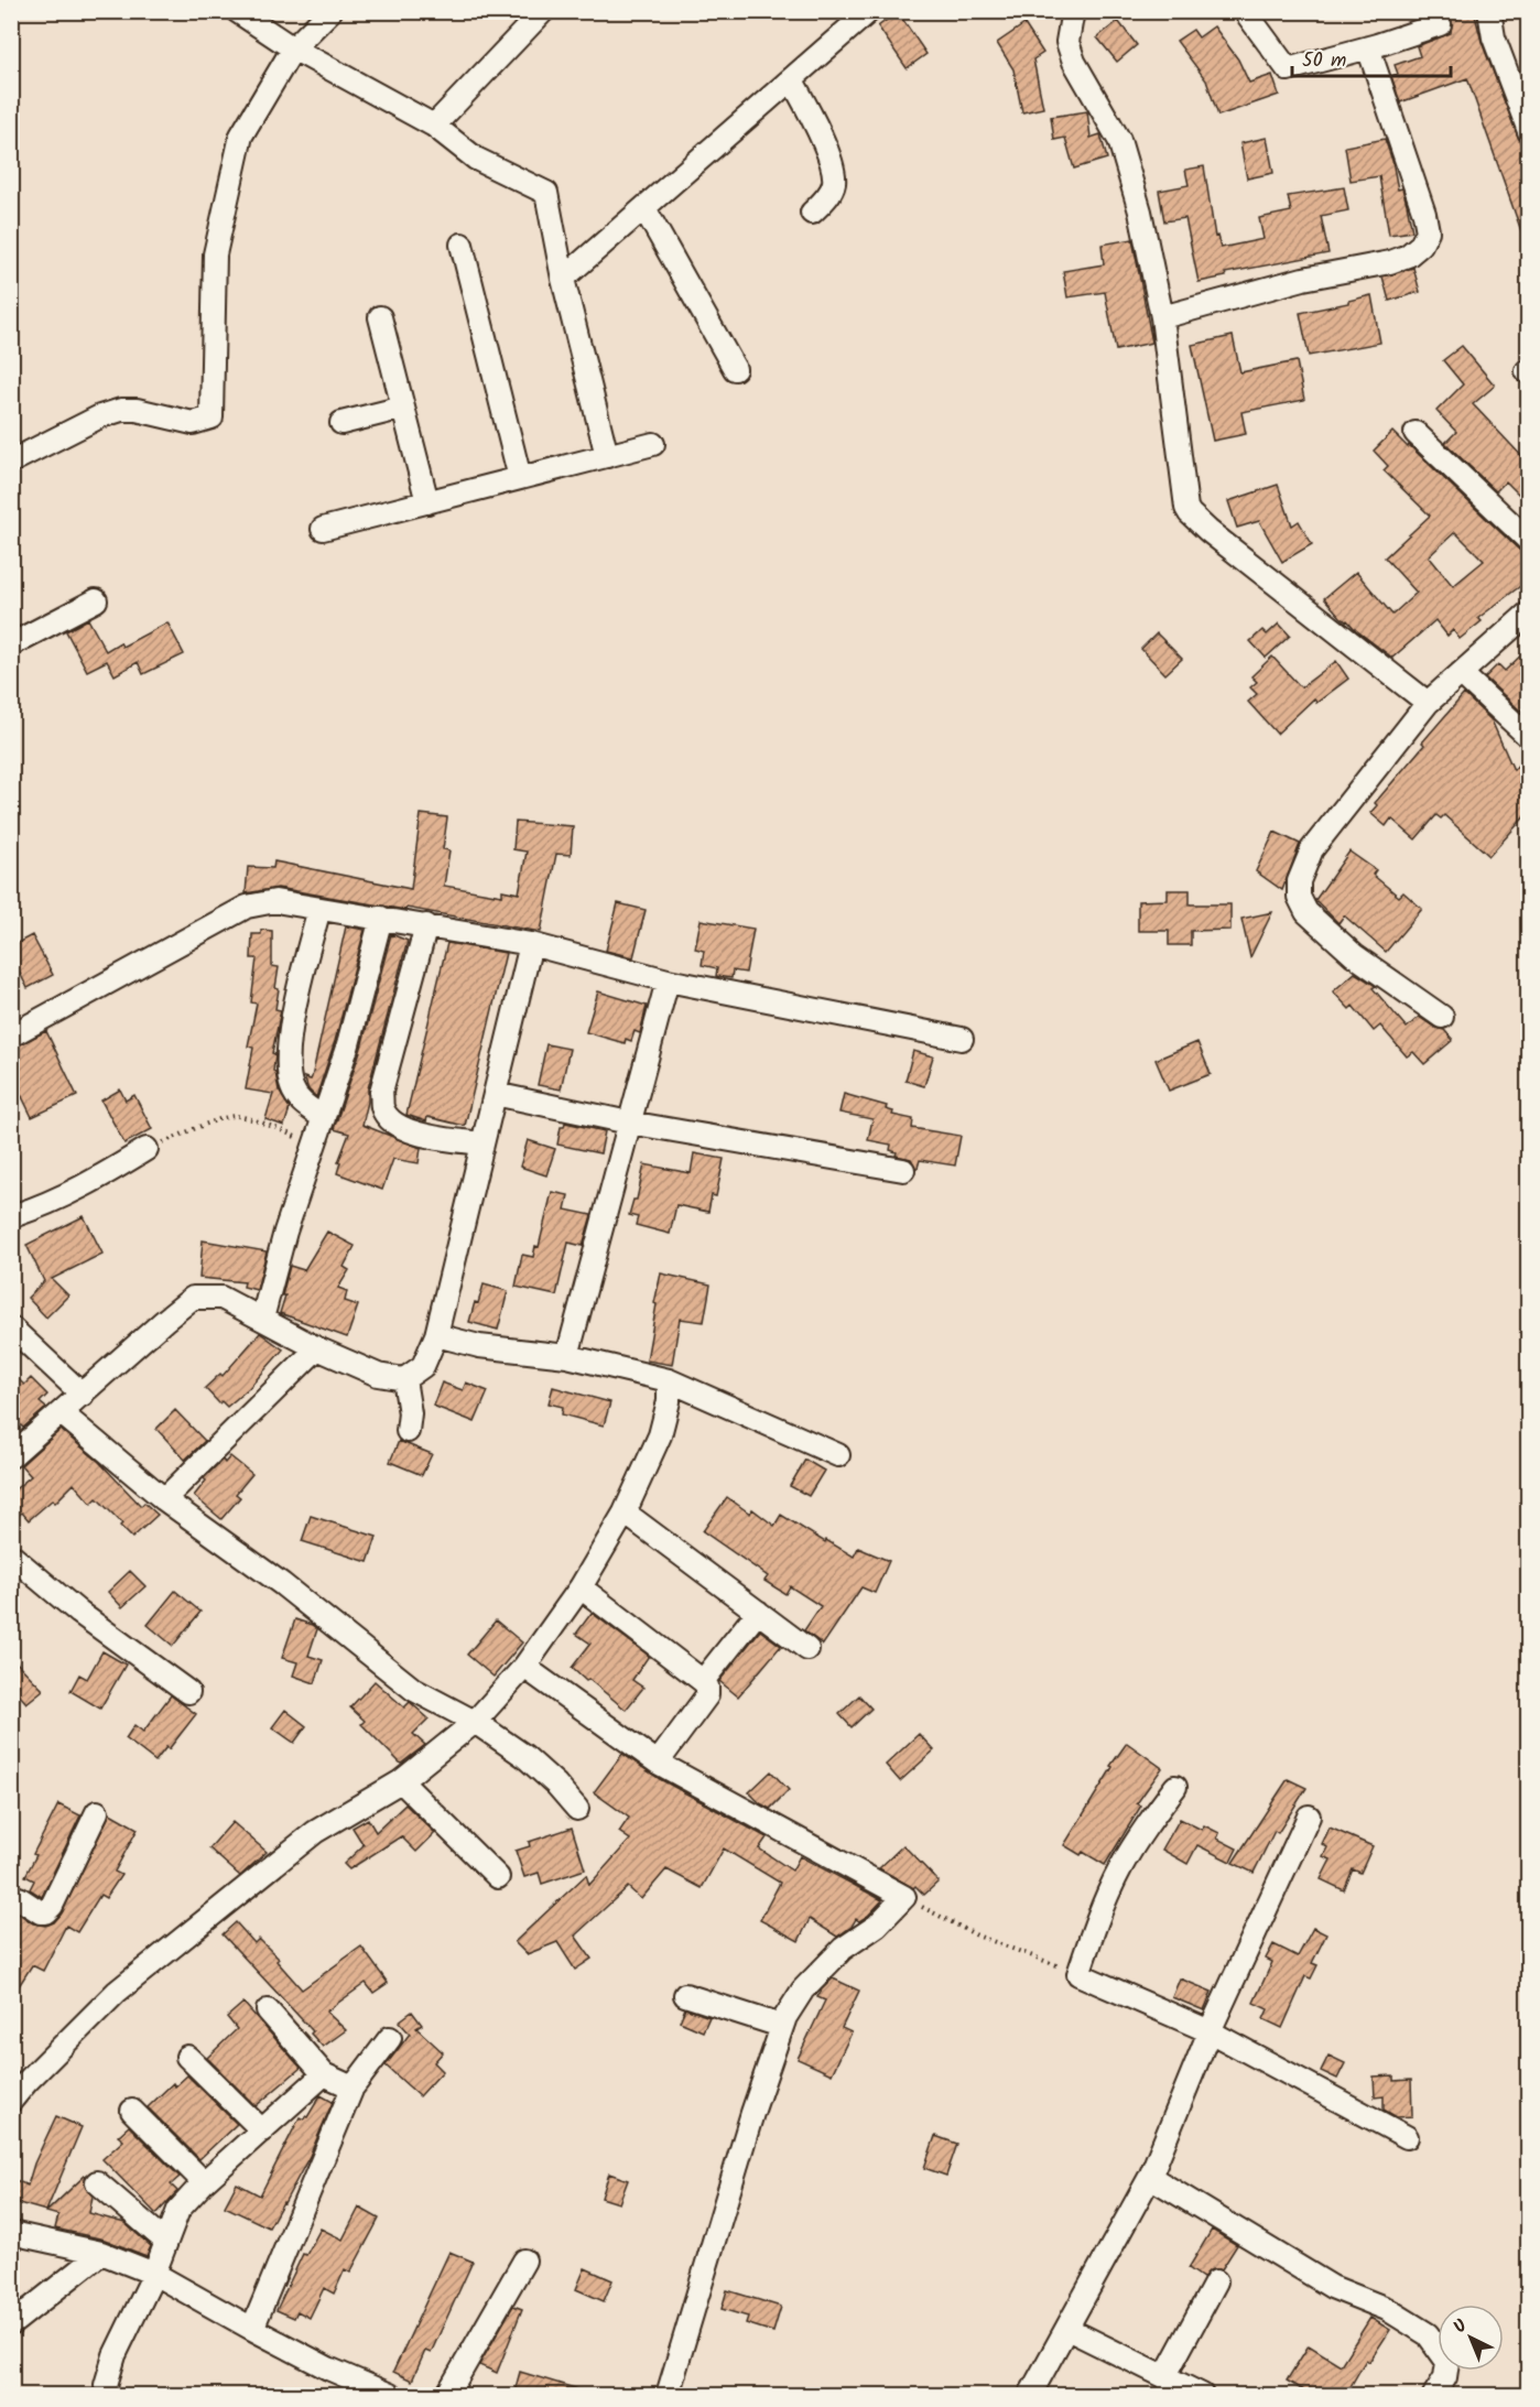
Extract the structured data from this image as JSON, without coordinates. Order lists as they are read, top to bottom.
{
  "scale_bar": "50 m",
  "north": "top left"
}
